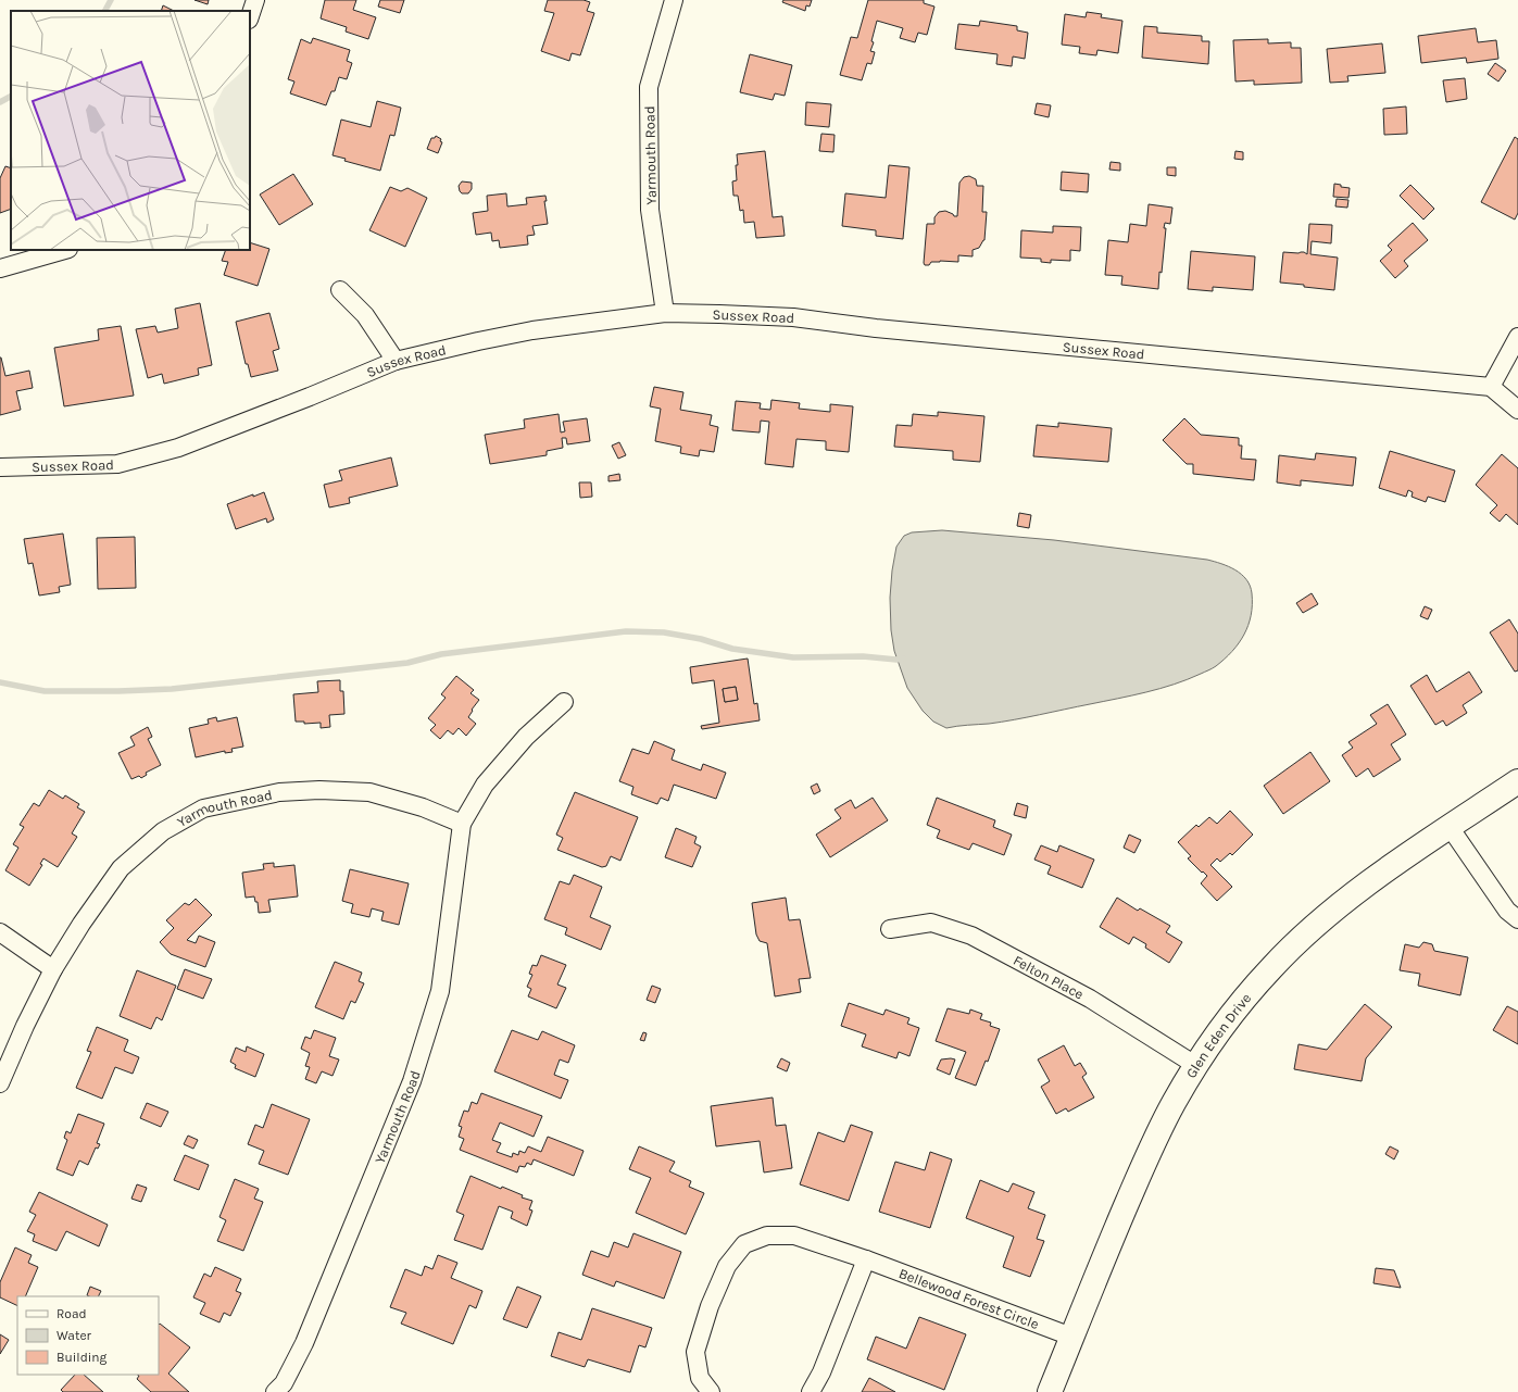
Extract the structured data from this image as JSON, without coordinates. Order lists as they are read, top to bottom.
{
  "streets": {
    "main road": ["Glen Eden Drive"],
    "street": [
      "Yarmouth Road",
      "Sussex Road",
      "Felton Place",
      "Bellewood Forest Circle"
    ]
  },
  "crossings": [
    ["Yarmouth Road", "Sussex Road"],
    ["Felton Place", "Glen Eden Drive"],
    ["Glen Eden Drive", "Bellewood Forest Circle"]
  ],
  "legend": ["Road", "Water", "Building"]
}
